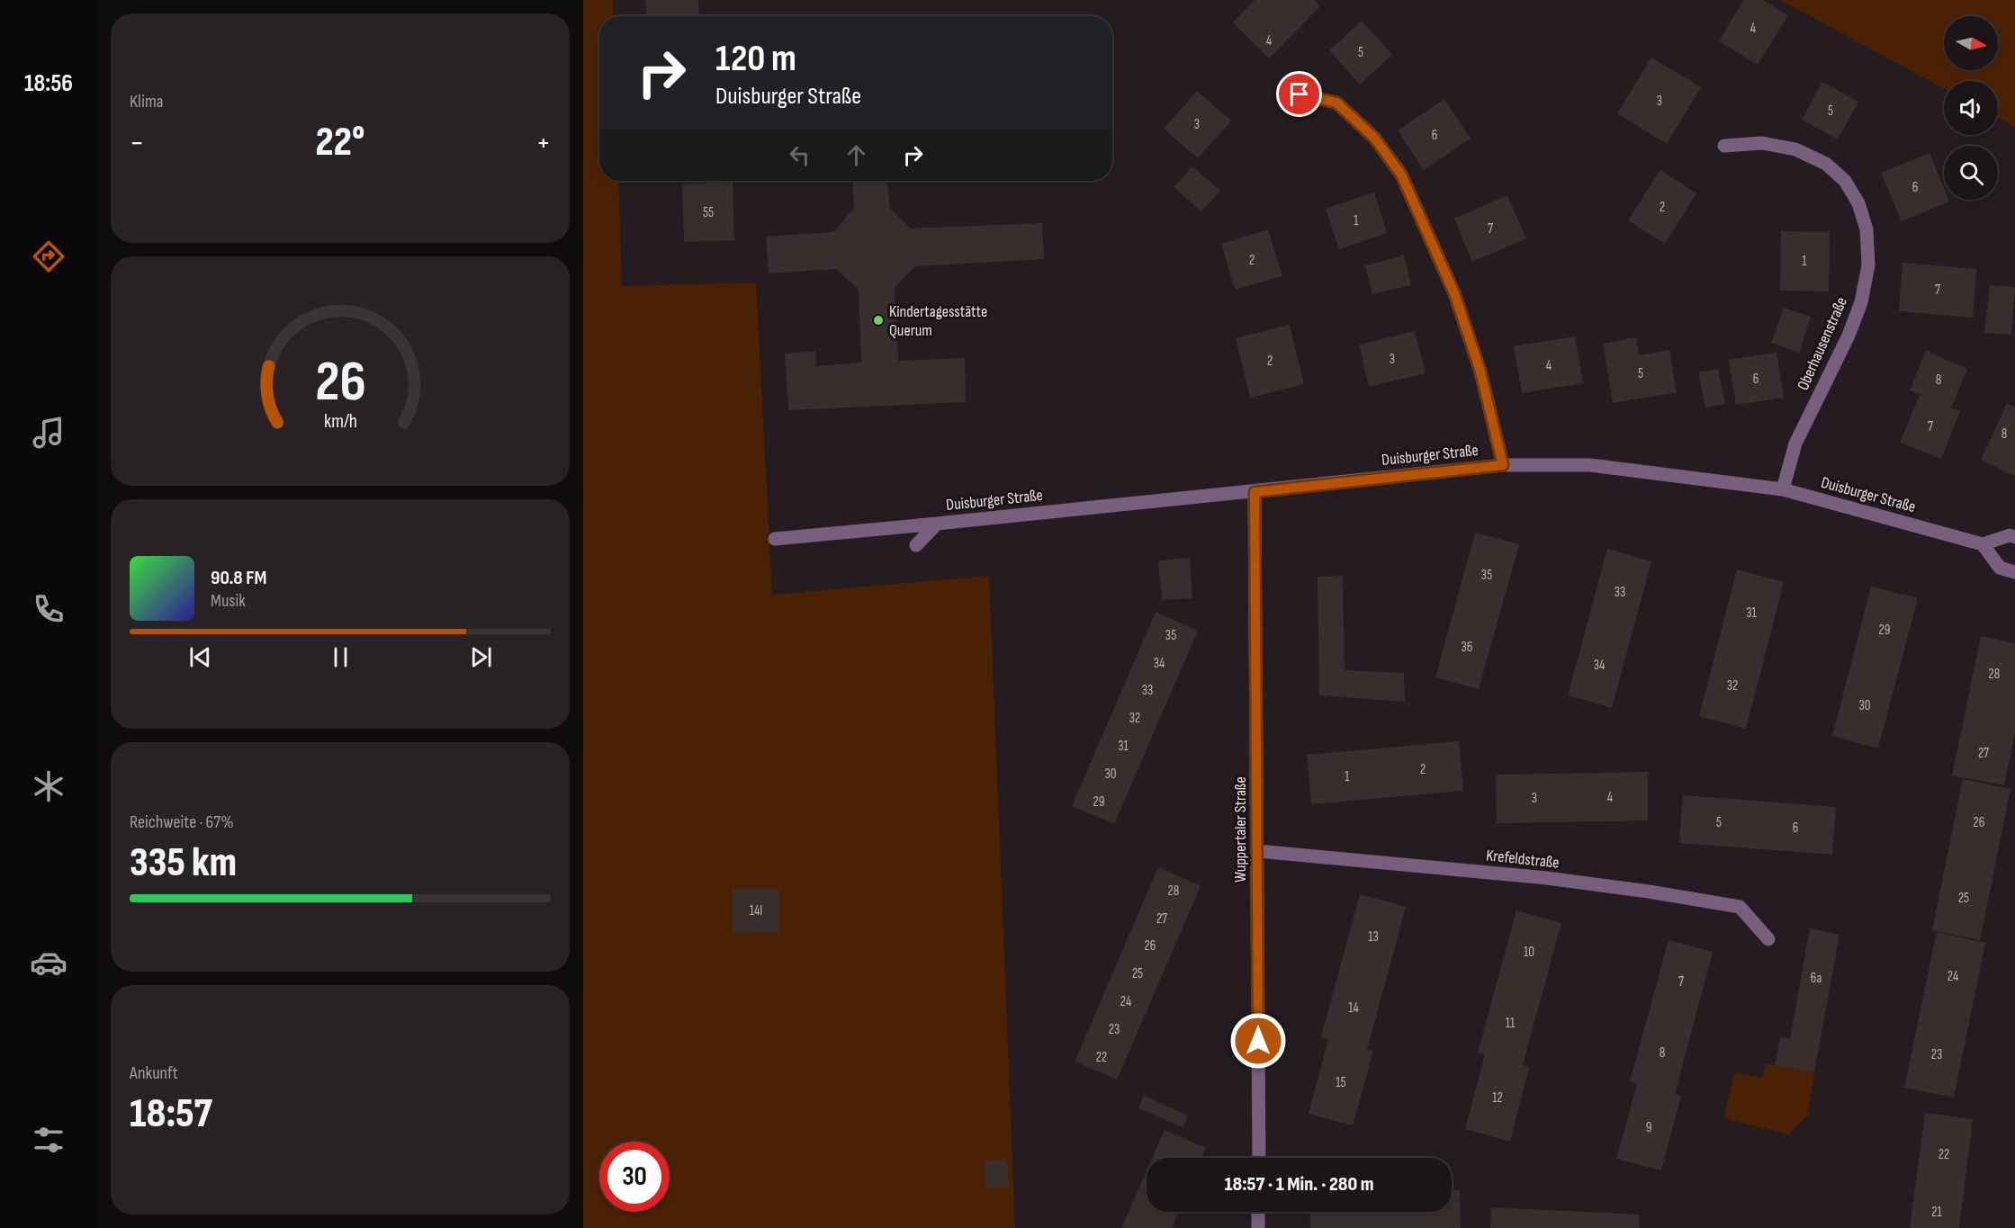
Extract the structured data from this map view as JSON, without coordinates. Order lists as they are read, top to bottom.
{
  "streets": {
    "street": [
      "Oberhausenstraße",
      "Duisburger Straße",
      "Wuppertaler Straße",
      "Krefeldstraße"
    ]
  },
  "crossings": [
    ["Oberhausenstraße", "Duisburger Straße"],
    ["Duisburger Straße", "Wuppertaler Straße"],
    ["Wuppertaler Straße", "Krefeldstraße"]
  ],
  "places": ["Kindertagesstätte Querum"],
  "house_numbers": [
    "4",
    "4",
    "5",
    "3",
    "5",
    "3",
    "6",
    "6",
    "2",
    "55",
    "1",
    "7",
    "2",
    "1",
    "7",
    "3",
    "2",
    "4",
    "5",
    "6",
    "8",
    "7",
    "8",
    "35",
    "33",
    "31",
    "29",
    "35",
    "36",
    "34",
    "34",
    "28",
    "32",
    "33",
    "30",
    "32",
    "31",
    "27",
    "2",
    "30",
    "1",
    "4",
    "3",
    "29",
    "5",
    "26",
    "6",
    "28",
    "25",
    "14l",
    "27",
    "13",
    "26",
    "10",
    "25",
    "24",
    "6a",
    "7",
    "24",
    "14",
    "11",
    "23",
    "8",
    "23",
    "22",
    "15",
    "12",
    "9",
    "22",
    "21"
  ],
  "north": "right",
  "page": {
    "tabs": "18:56",
    "tile": [
      "Klima",
      ["Reichweite · 67%", "335 km"],
      ["Ankunft", "18:57"]
    ],
    "turn": ["120 m", "Duisburger Straße"],
    "heat": ["−", "22°", "+"],
    "song": ["90.8 FM", "Musik"],
    "limit": "30",
    "trip": "18:57 · 1 Min. · 280 m",
    "gauge": ["26", "km/h"]
  }
}
